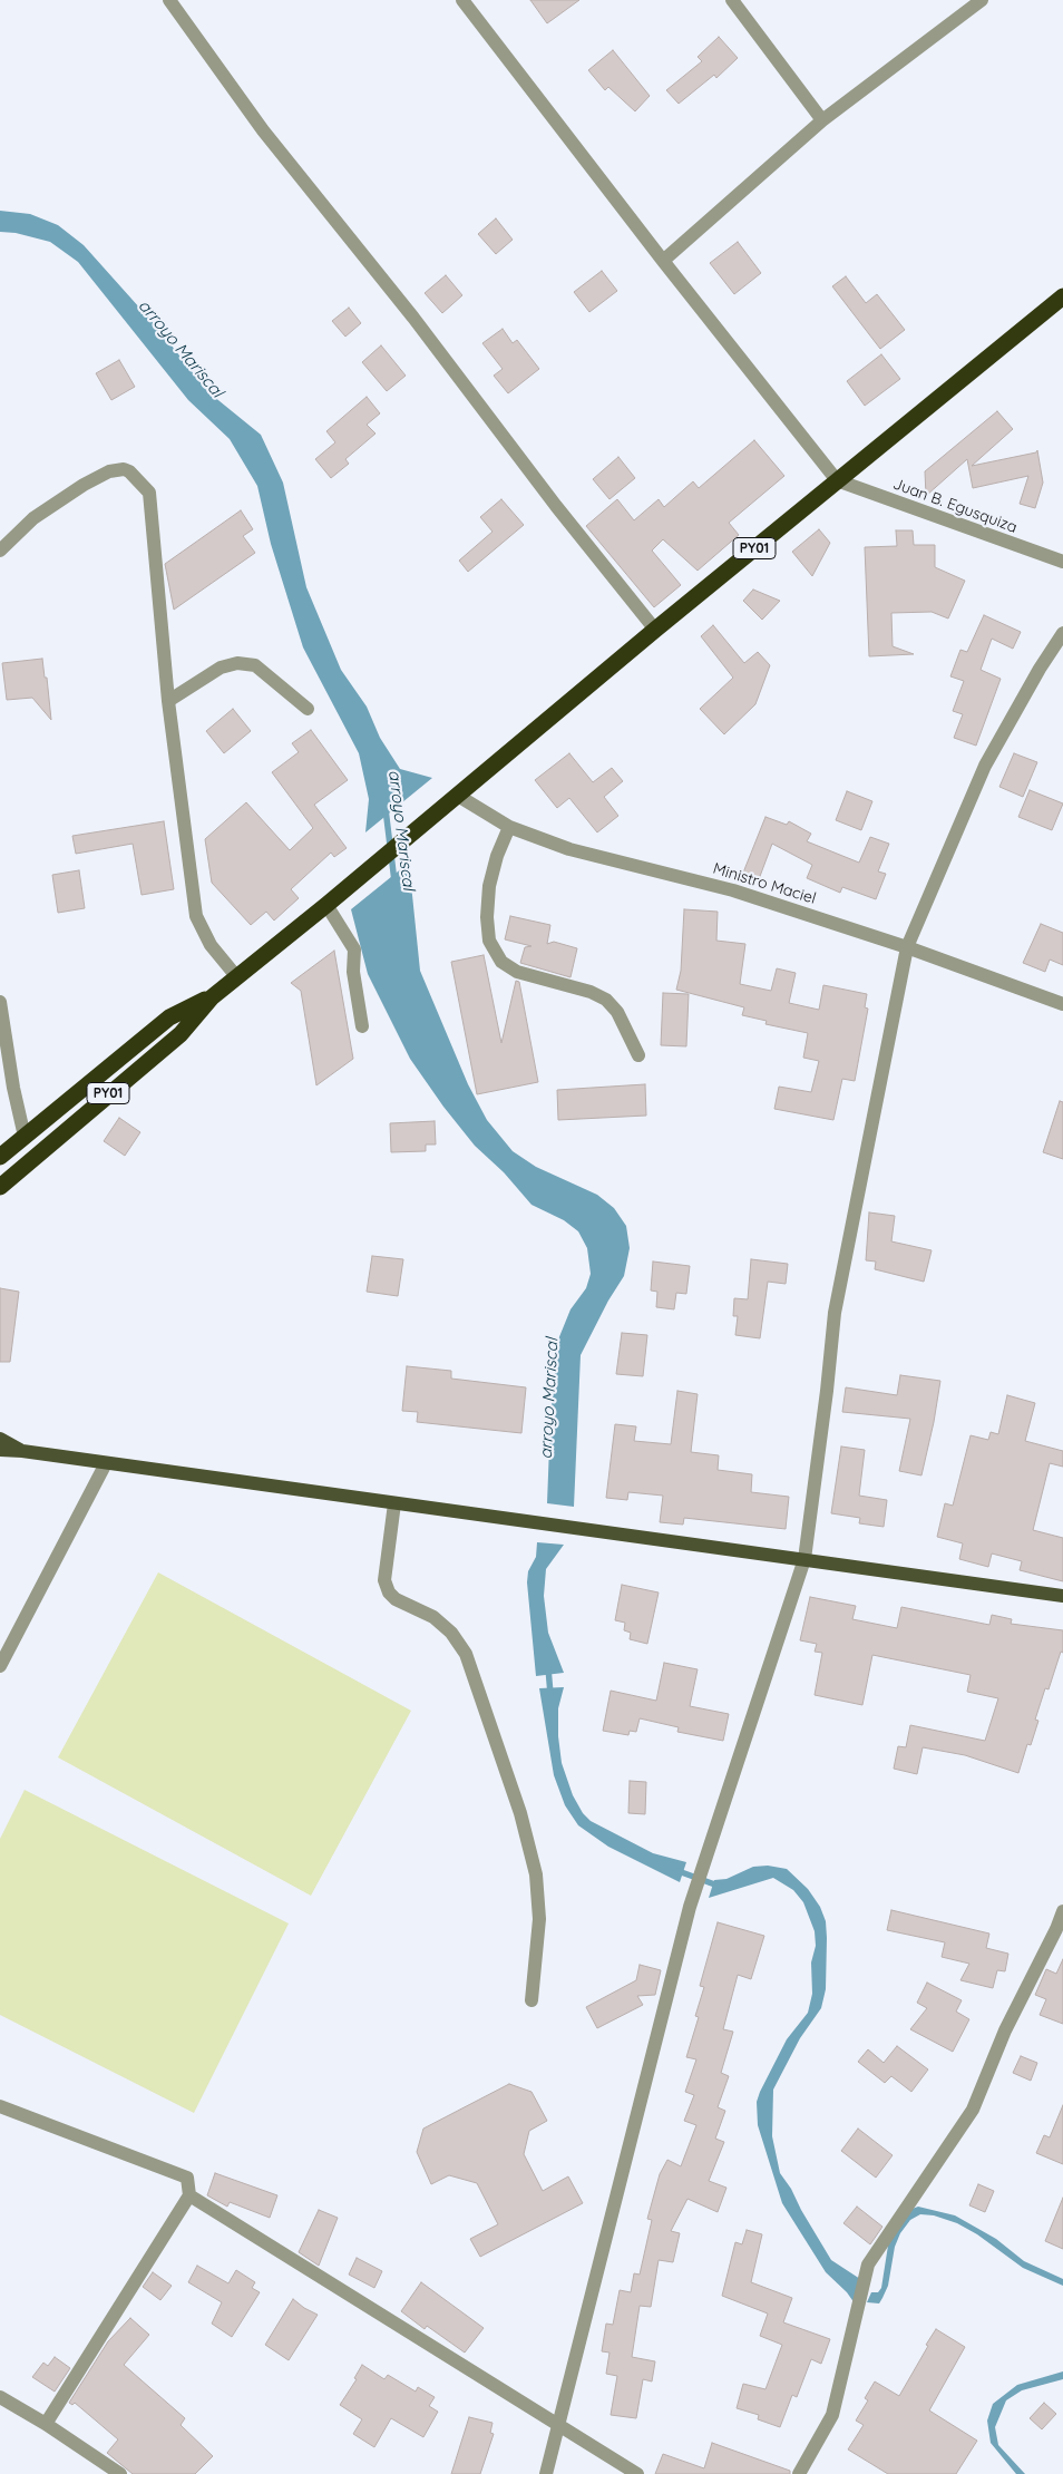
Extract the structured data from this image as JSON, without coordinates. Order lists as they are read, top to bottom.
{
  "streets": {
    "highway": ["PY01"],
    "street": ["Juan B. Egusquiza", "Ministro Maciel"]
  },
  "crossings": [
    ["Juan B. Egusquiza", "PY01"],
    ["PY01", "Ministro Maciel"]
  ],
  "water": ["arroyo Mariscal"]
}
